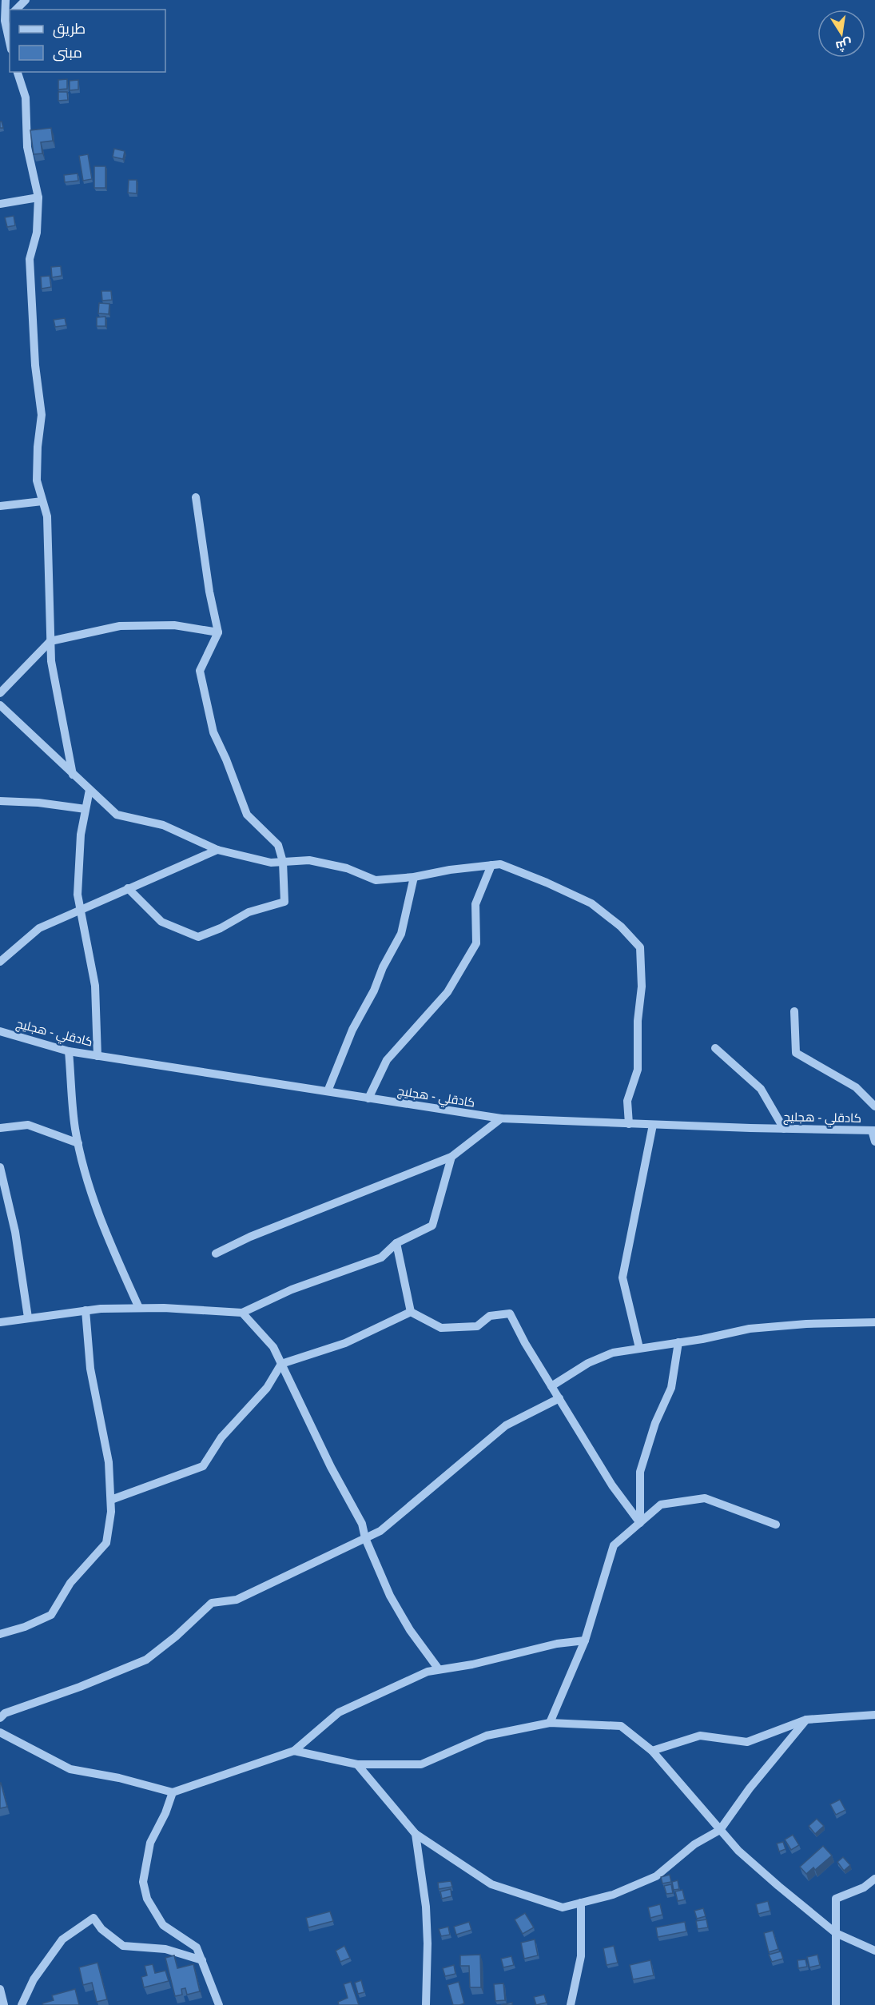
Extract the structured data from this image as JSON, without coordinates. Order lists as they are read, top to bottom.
{
  "streets": {
    "street": ["كادقلي - هجليج"]
  },
  "legend": ["طريق", "مبنى"],
  "north": "bottom"
}
